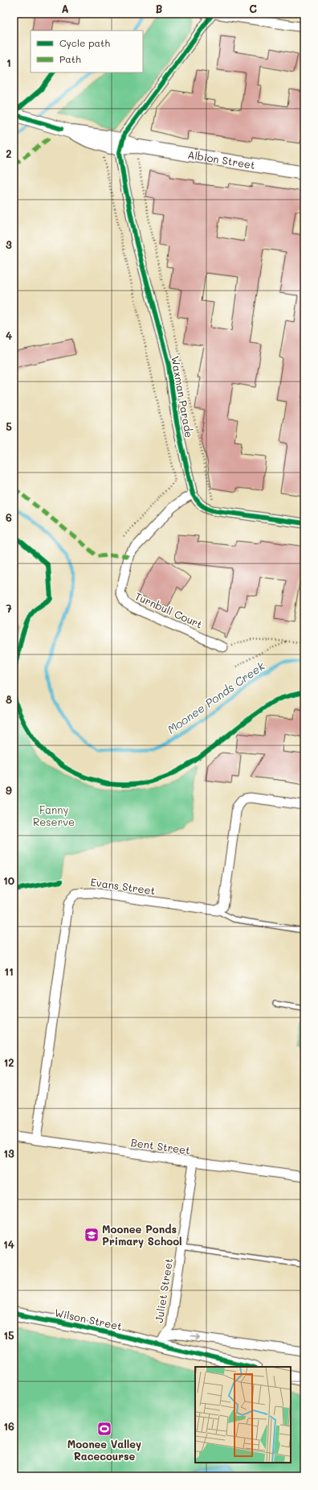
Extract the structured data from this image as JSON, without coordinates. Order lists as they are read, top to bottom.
{
  "streets": {
    "street": [
      "Albion Street",
      "Waxman Parade",
      "Turnbull Court",
      "Evans Street",
      "Bent Street",
      "Juliet Street",
      "Wilson Street"
    ]
  },
  "crossings": [
    ["Albion Street", "Waxman Parade"],
    ["Waxman Parade", "Turnbull Court"],
    ["Evans Street", "Bent Street"],
    ["Bent Street", "Juliet Street"],
    ["Juliet Street", "Wilson Street"]
  ],
  "water": ["Moonee Ponds Creek"],
  "parks": ["Fanny Reserve"],
  "places": {
    "school or university": ["Moonee Ponds Primary School"],
    "sports": ["Moonee Valley Racecourse"]
  },
  "legend": ["Cycle path", "Path"],
  "grid": {
    "columns": ["A", "B", "C"],
    "rows": [
      "1",
      "2",
      "3",
      "4",
      "5",
      "6",
      "7",
      "8",
      "9",
      "10",
      "11",
      "12",
      "13",
      "14",
      "15",
      "16"
    ]
  }
}
